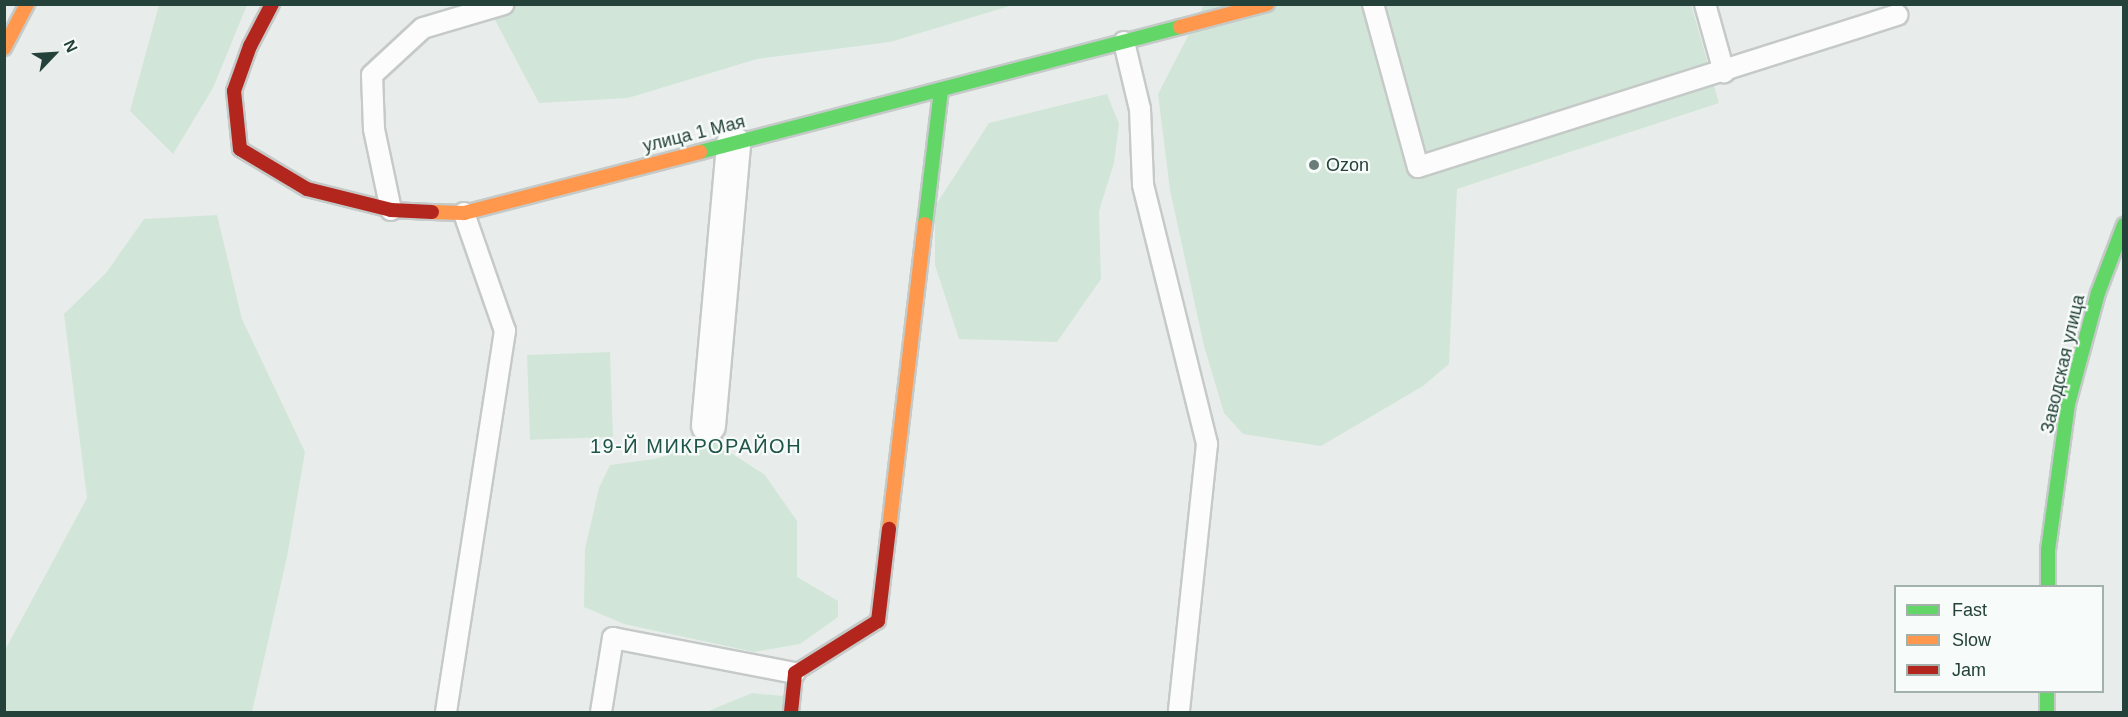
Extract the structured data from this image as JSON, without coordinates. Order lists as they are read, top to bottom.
{
  "streets": {
    "street": ["улица 1 Мая", "Заводская улица"]
  },
  "districts": ["19-Й МИКРОРАЙОН"],
  "places": ["Ozon"],
  "legend": ["Fast", "Slow", "Jam"],
  "north": "top right"
}
